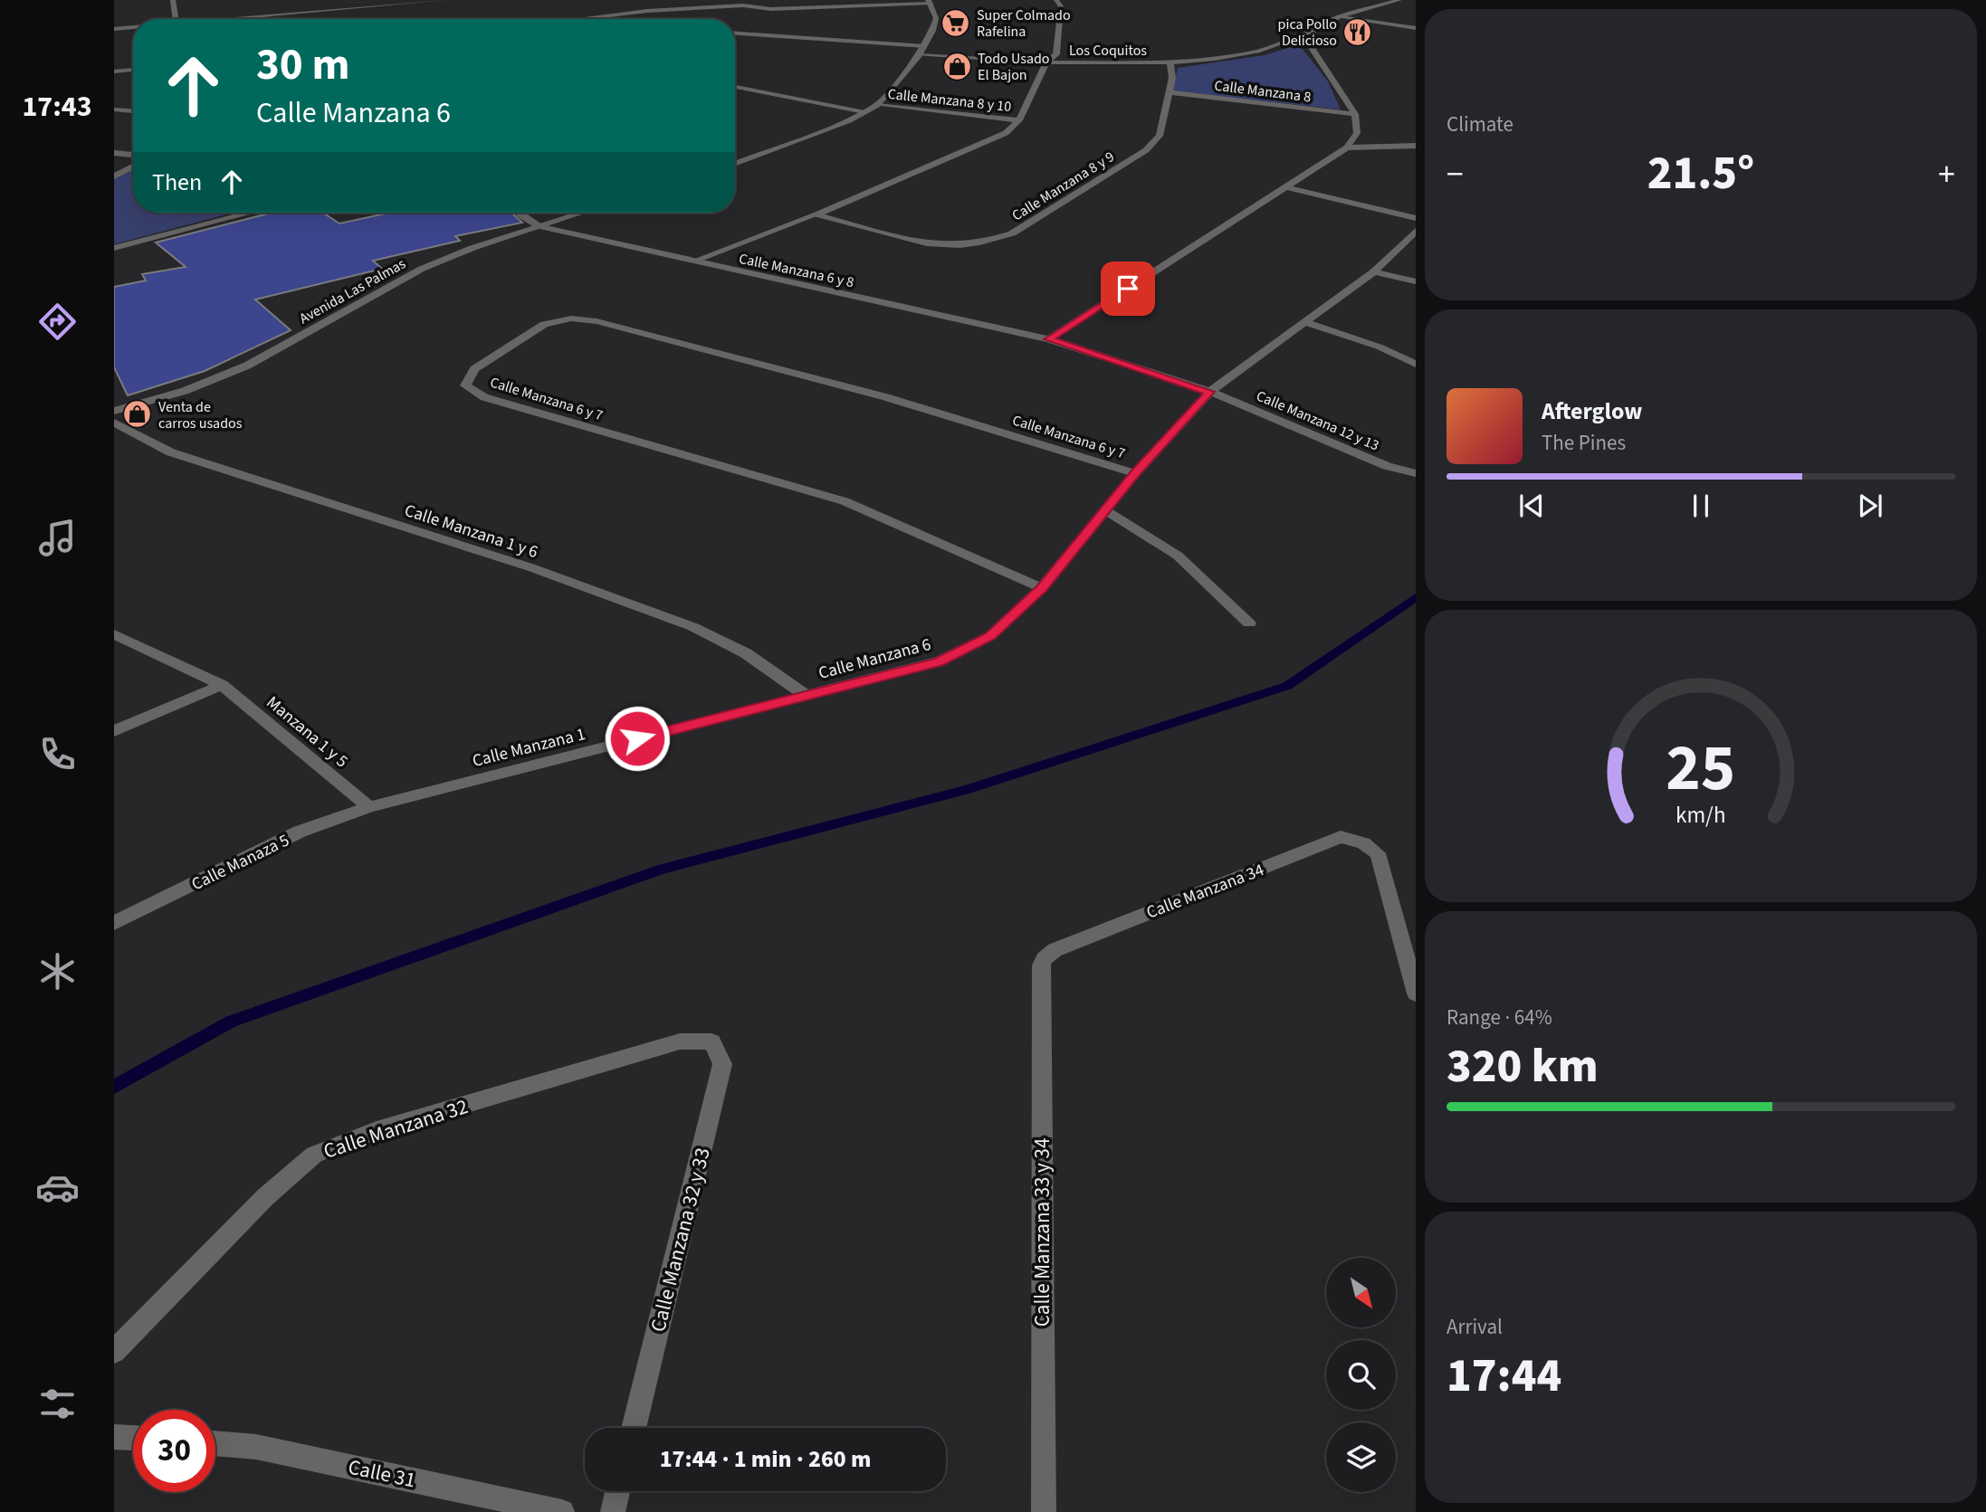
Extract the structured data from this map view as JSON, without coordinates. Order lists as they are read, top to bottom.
{
  "streets": {
    "street": [
      "Los Coquitos",
      "Calle Manzana 8",
      "Calle Manzana 8 y 10",
      "Calle Manzana 8 y 9",
      "Calle Manzana 6 y 8",
      "Avenida Las Palmas",
      "Calle Manzana 6 y 7",
      "Calle Manzana 12 y 13",
      "Calle Manzana 1 y 6",
      "Calle Manzana 6",
      "Manzana 1 y 5",
      "Calle Manzana 1",
      "Calle Manaza 5",
      "Calle Manzana 34",
      "Calle Manzana 32",
      "Calle Manzana 33 y 34",
      "Calle Manzana 32 y 33",
      "Calle 31"
    ]
  },
  "crossings": [
    ["Los Coquitos", "Calle Manzana 8 y 9"],
    ["Calle Manzana 8", "Calle Manzana 8 y 9"],
    ["Calle Manzana 6 y 8", "Avenida Las Palmas"],
    ["Calle Manzana 6 y 8", "Calle Manzana 12 y 13"],
    ["Calle Manzana 6 y 7", "Calle Manzana 6"],
    ["Calle Manzana 1 y 6", "Calle Manzana 6"],
    ["Calle Manzana 1 y 6", "Calle Manzana 1"],
    ["Calle Manzana 6", "Calle Manzana 1"],
    ["Manzana 1 y 5", "Calle Manzana 1"],
    ["Manzana 1 y 5", "Calle Manaza 5"],
    ["Calle Manzana 1", "Calle Manaza 5"],
    ["Calle Manzana 34", "Calle Manzana 33 y 34"],
    ["Calle Manzana 32", "Calle Manzana 32 y 33"]
  ],
  "places": {
    "supermarket": ["Super Colmado Rafelina"],
    "restaurant": ["pica Pollo Delicioso"],
    "shop": ["Todo Usado El Bajon", "Venta de carros usados"]
  },
  "north": "bottom right",
  "page": {
    "tabs": "17:43",
    "tile": [
      "Climate",
      ["Range · 64%", "320 km"],
      ["Arrival", "17:44"]
    ],
    "turn": ["30 m", "Calle Manzana 6"],
    "heat": ["−", "21.5°", "+"],
    "then": "Then",
    "song": ["Afterglow", "The Pines"],
    "limit": "30",
    "trip": "17:44 · 1 min · 260 m",
    "gauge": ["25", "km/h"]
  }
}
